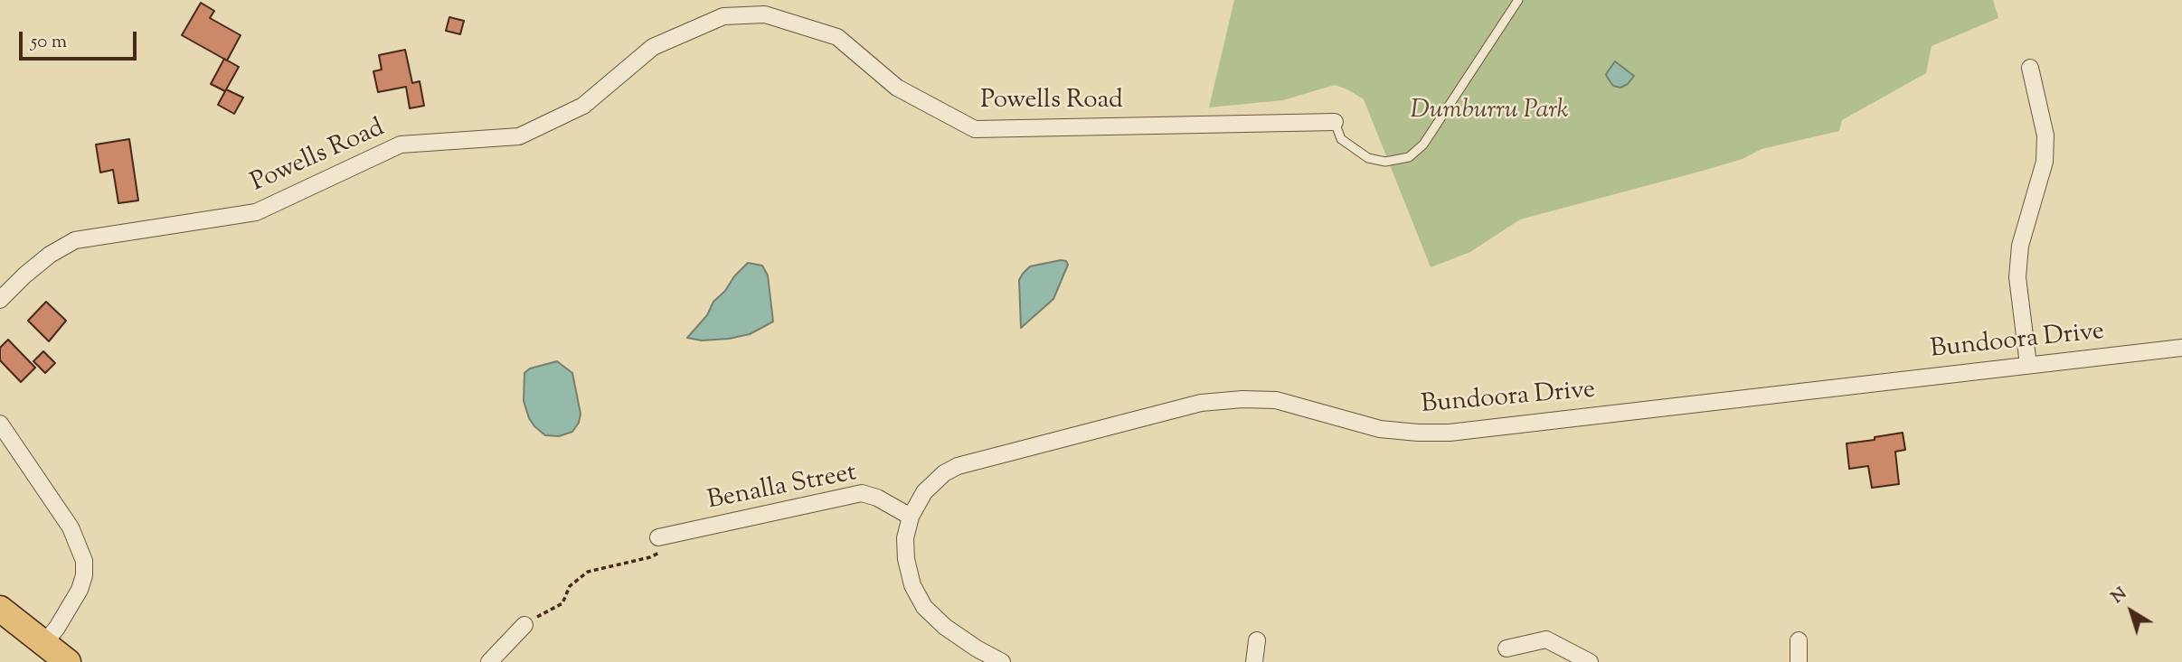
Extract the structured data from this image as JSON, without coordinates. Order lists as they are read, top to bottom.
{
  "streets": {
    "street": ["Powells Road", "Bundoora Drive", "Benalla Street"]
  },
  "crossings": [
    ["Bundoora Drive", "Benalla Street"]
  ],
  "parks": ["Dumburru Park"],
  "scale_bar": "50 m",
  "north": "top left"
}
